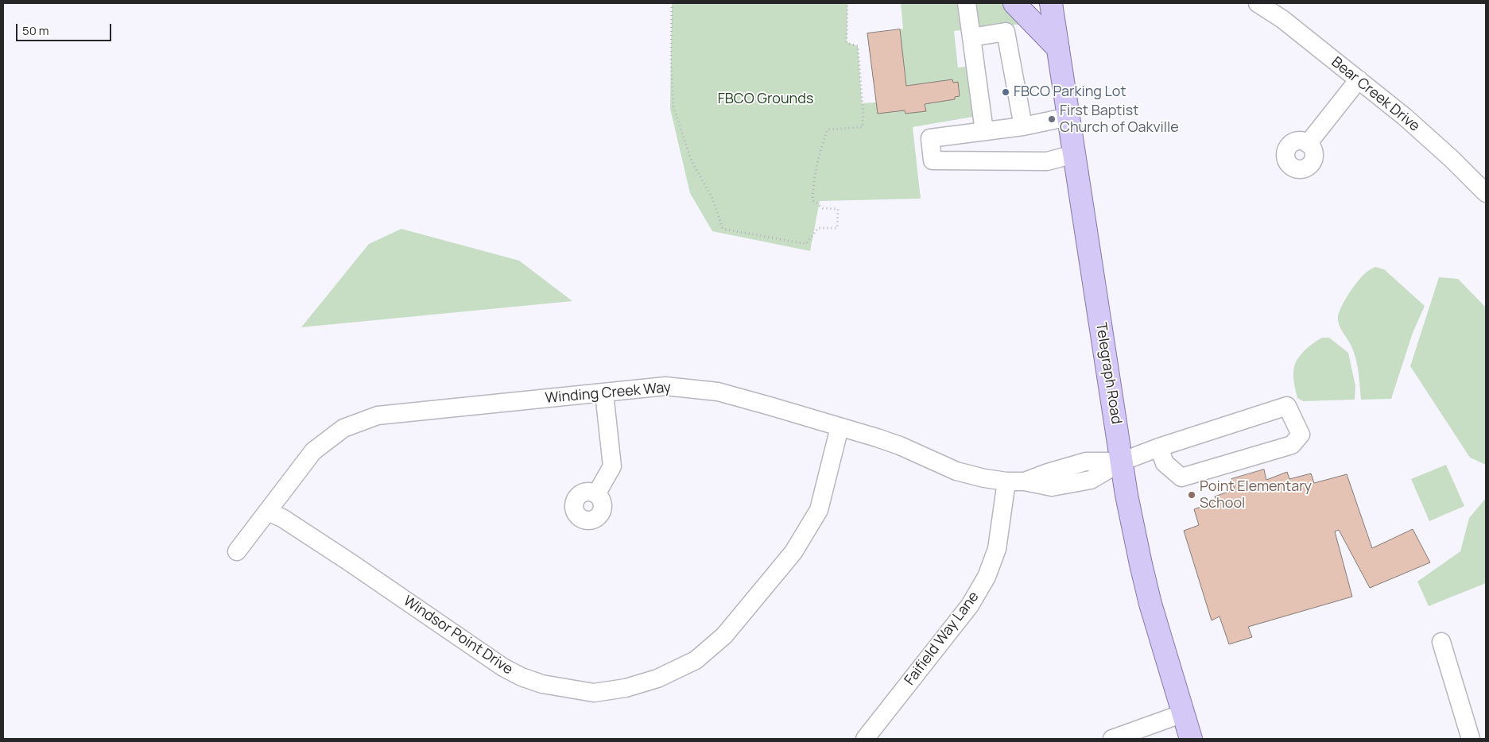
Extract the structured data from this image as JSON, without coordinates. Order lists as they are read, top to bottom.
{
  "streets": {
    "main road": ["Telegraph Road"],
    "street": [
      "Bear Creek Drive",
      "Winding Creek Way",
      "Windsor Point Drive",
      "Faifield Way Lane"
    ]
  },
  "crossings": [
    ["Telegraph Road", "Winding Creek Way"],
    ["Winding Creek Way", "Windsor Point Drive"],
    ["Winding Creek Way", "Faifield Way Lane"]
  ],
  "parks": ["FBCO Grounds"],
  "places": ["FBCO Parking Lot", "First Baptist Church of Oakville", "Point Elementary School"],
  "scale_bar": "50 m"
}
